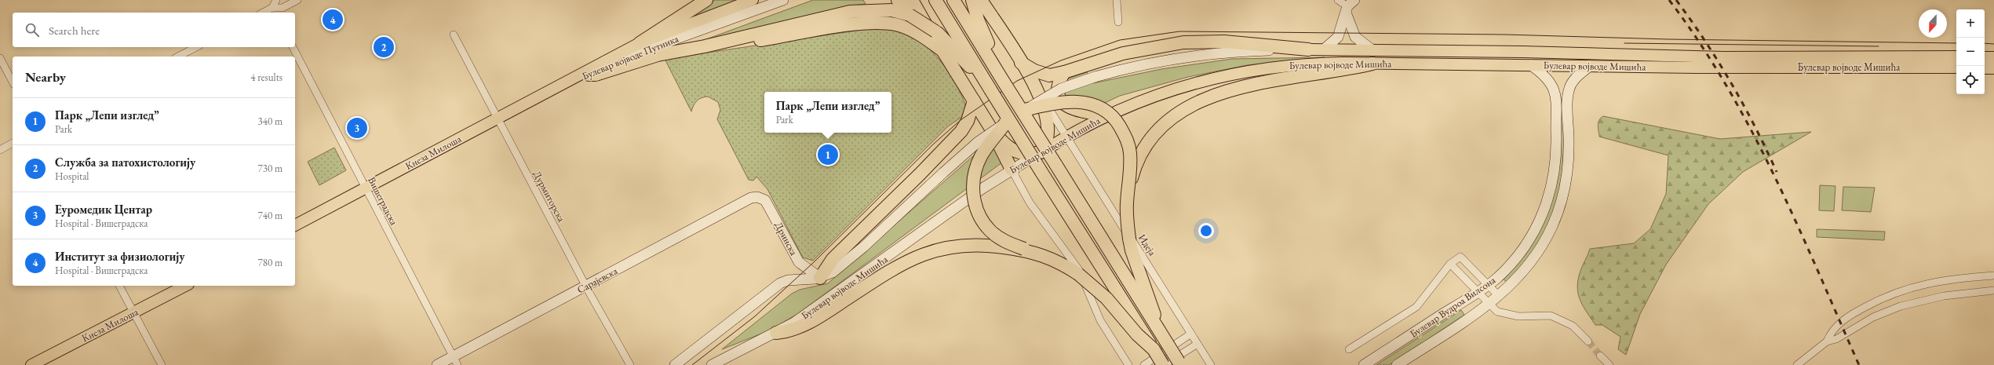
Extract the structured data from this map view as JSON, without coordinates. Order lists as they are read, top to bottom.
{
  "streets": {
    "main road": [
      "Булевар војводе Путника",
      "Булевар војводе Мишића",
      "Кнеза Милоша",
      "Дринска",
      "Сарајевска",
      "Булевар Вудроа Вилсона"
    ],
    "street": ["Дурмиторска", "Вишеградска", "Идеја"]
  },
  "crossings": [
    ["Булевар војводе Путника", "Кнеза Милоша"],
    ["Булевар војводе Мишића", "Дринска"],
    ["Булевар војводе Мишића", "Идеја"],
    ["Булевар војводе Мишића", "Булевар Вудроа Вилсона"],
    ["Кнеза Милоша", "Дурмиторска"],
    ["Кнеза Милоша", "Вишеградска"],
    ["Дурмиторска", "Сарајевска"],
    ["Вишеградска", "Сарајевска"],
    ["Дринска", "Сарајевска"]
  ],
  "north": "bottom",
  "page": {
    "pins": [
      "4",
      "2",
      "3",
      "1"
    ],
    "map_buttons": ["+", "−"],
    "search": "Search here",
    "heading": ["Nearby", "4 results"],
    "popup": ["Парк „Лепи изглед”", "Park"],
    "list": [
      {
        "mark": "1",
        "name": "Парк „Лепи изглед”",
        "note": "Park",
        "value": "340 m"
      },
      {
        "mark": "2",
        "name": "Служба за патохистологију",
        "note": "Hospital",
        "value": "730 m"
      },
      {
        "mark": "3",
        "name": "Еуромедик Центар",
        "note": "Hospital · Вишеградска",
        "value": "740 m"
      },
      {
        "mark": "4",
        "name": "Институт за физиологију",
        "note": "Hospital · Вишеградска",
        "value": "780 m"
      }
    ]
  }
}
